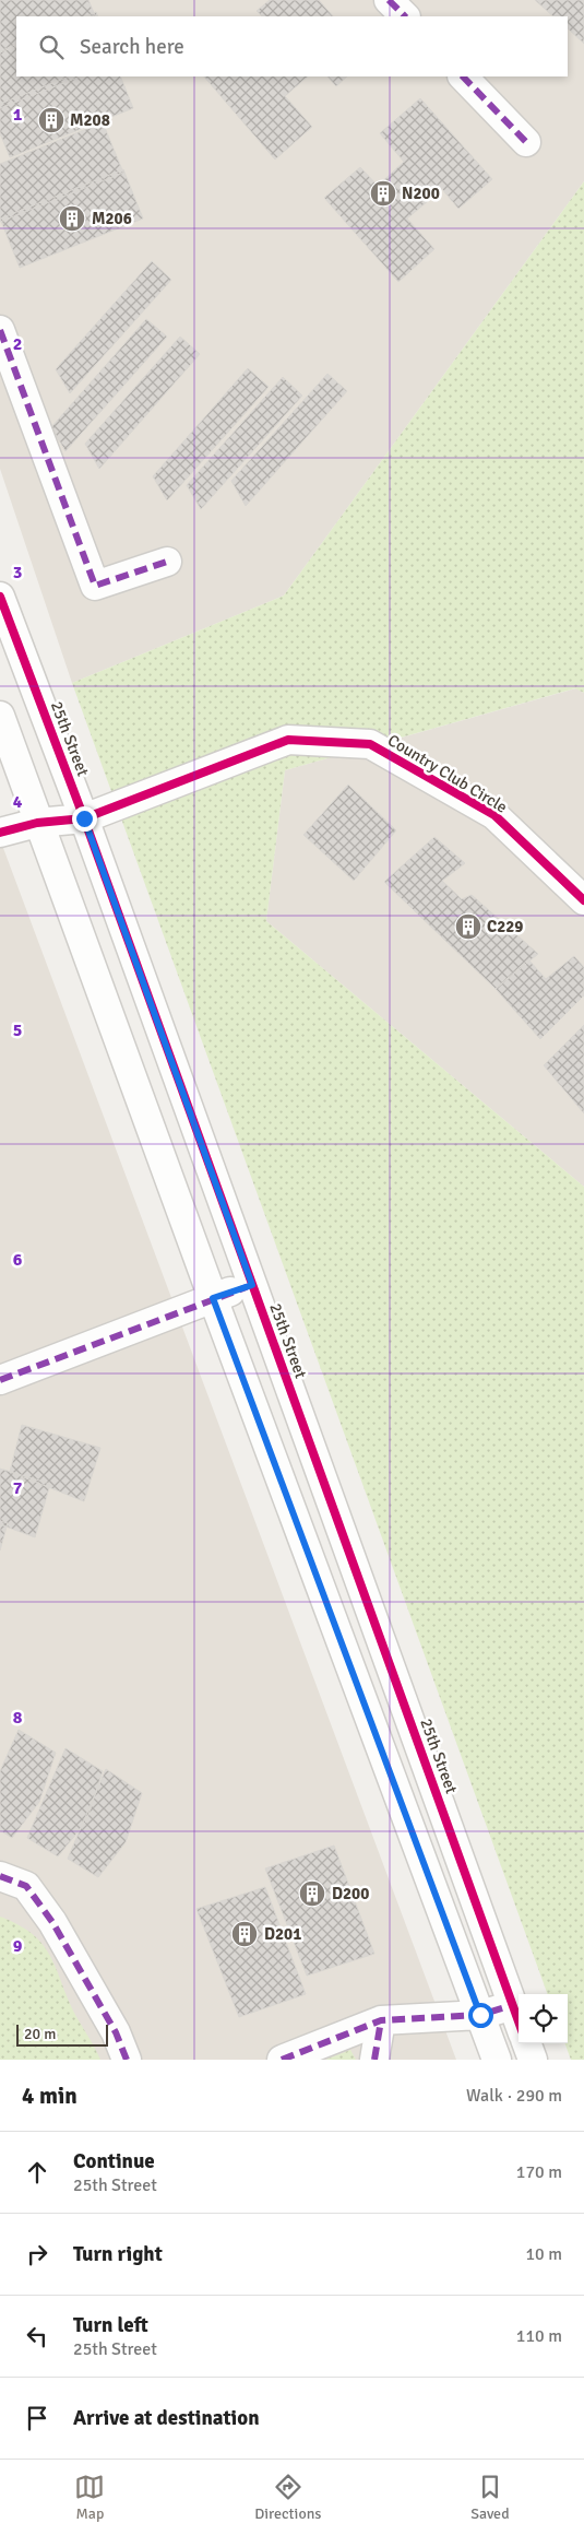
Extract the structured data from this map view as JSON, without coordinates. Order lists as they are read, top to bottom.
{
  "streets": {
    "street": ["25th Street", "Country Club Circle"]
  },
  "crossings": [
    ["25th Street", "Country Club Circle"]
  ],
  "places": {
    "building": [
      "M208",
      "N200",
      "M206",
      "C229",
      "D200",
      "D201"
    ]
  },
  "scale_bar": "20 m",
  "page": {
    "search": "Search here",
    "scale": "20 m",
    "heading": ["4 min", "Walk · 290 m"],
    "list": [
      ["Continue", "25th Street", "170 m"],
      ["Turn right", "10 m"],
      ["Turn left", "25th Street", "110 m"],
      "Arrive at destination"
    ],
    "nav": ["Map", "Directions", "Saved"]
  },
  "grid": {
    "rows": [
      "1",
      "2",
      "3",
      "4",
      "5",
      "6",
      "7",
      "8",
      "9"
    ]
  }
}
